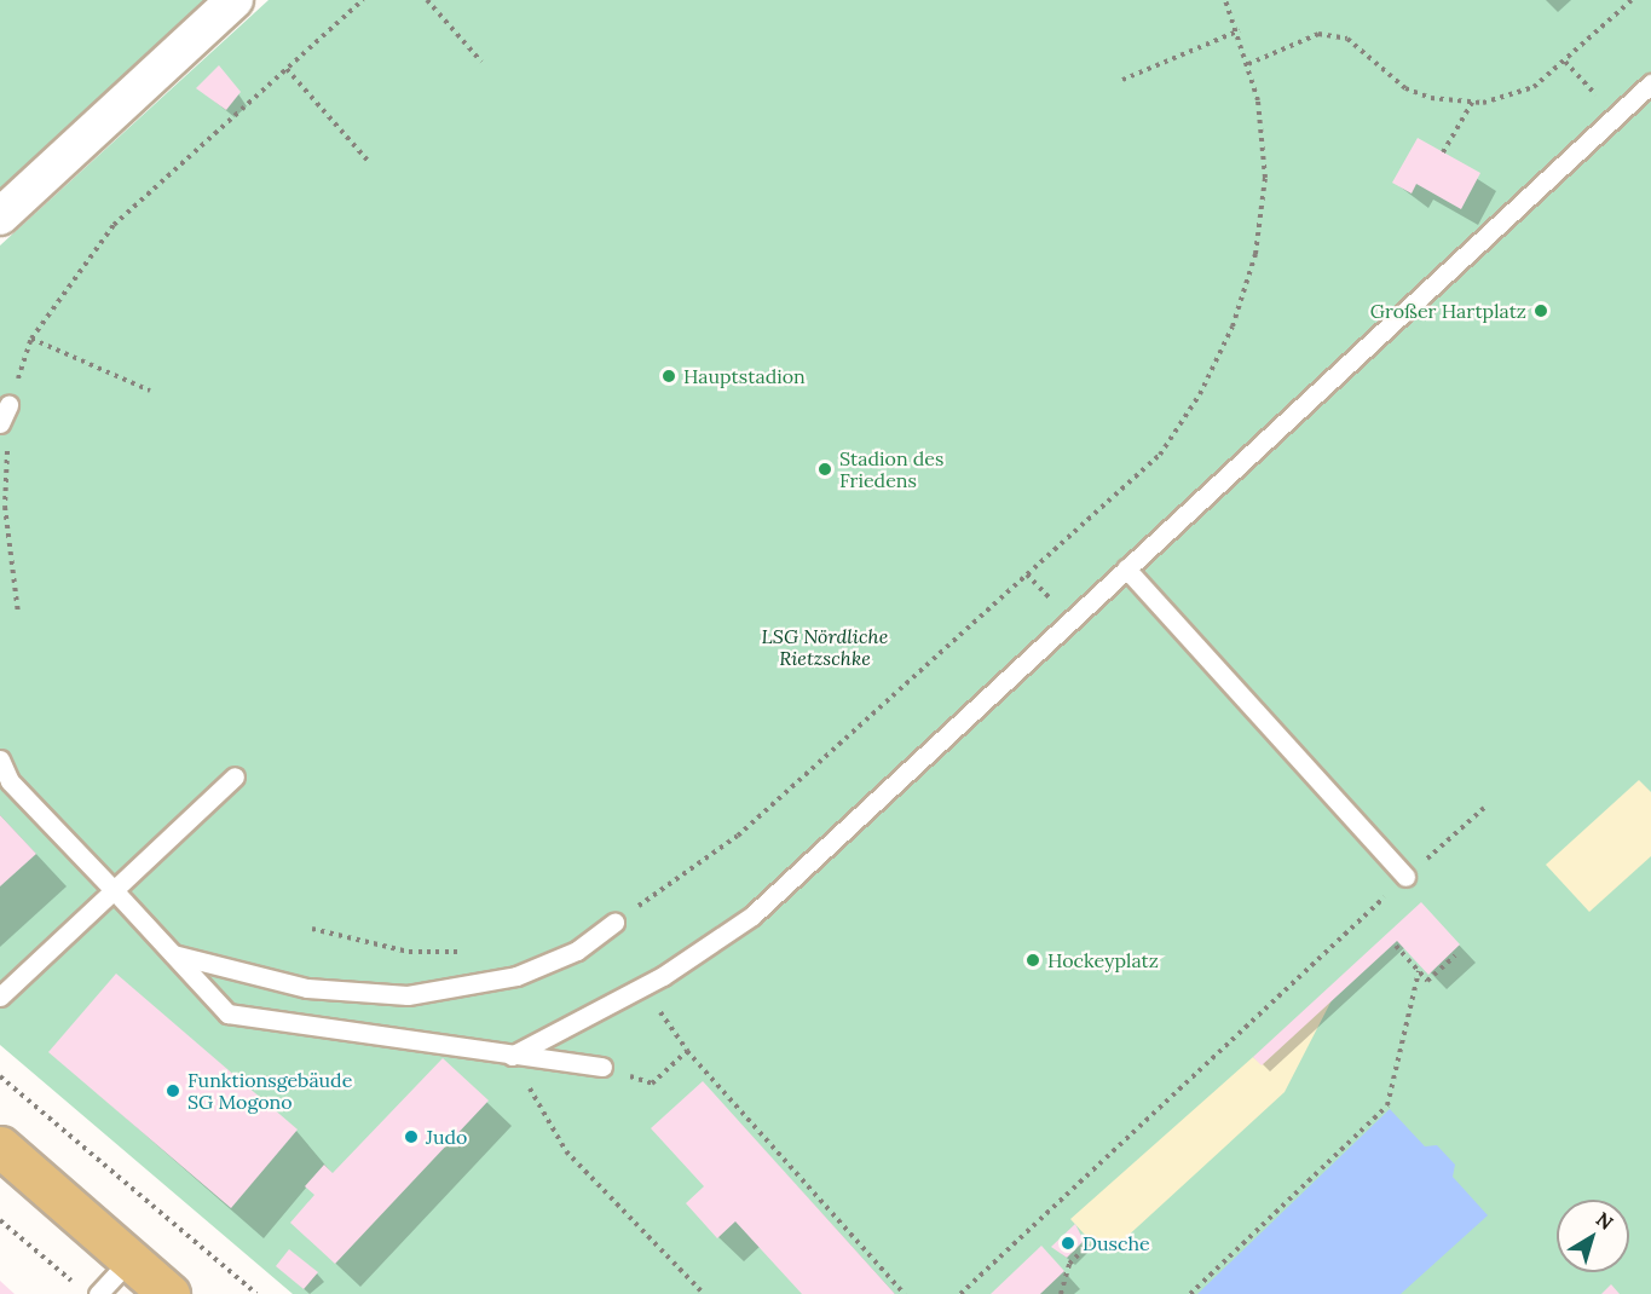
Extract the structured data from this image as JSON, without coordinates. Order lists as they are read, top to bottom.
{
  "parks": ["LSG Nördliche Rietzschke"],
  "places": [
    "Großer Hartplatz",
    "Hauptstadion",
    "Stadion des Friedens",
    "Hockeyplatz",
    "Funktionsgebäude SG Mogono",
    "Judo",
    "Dusche"
  ],
  "north": "top right"
}
